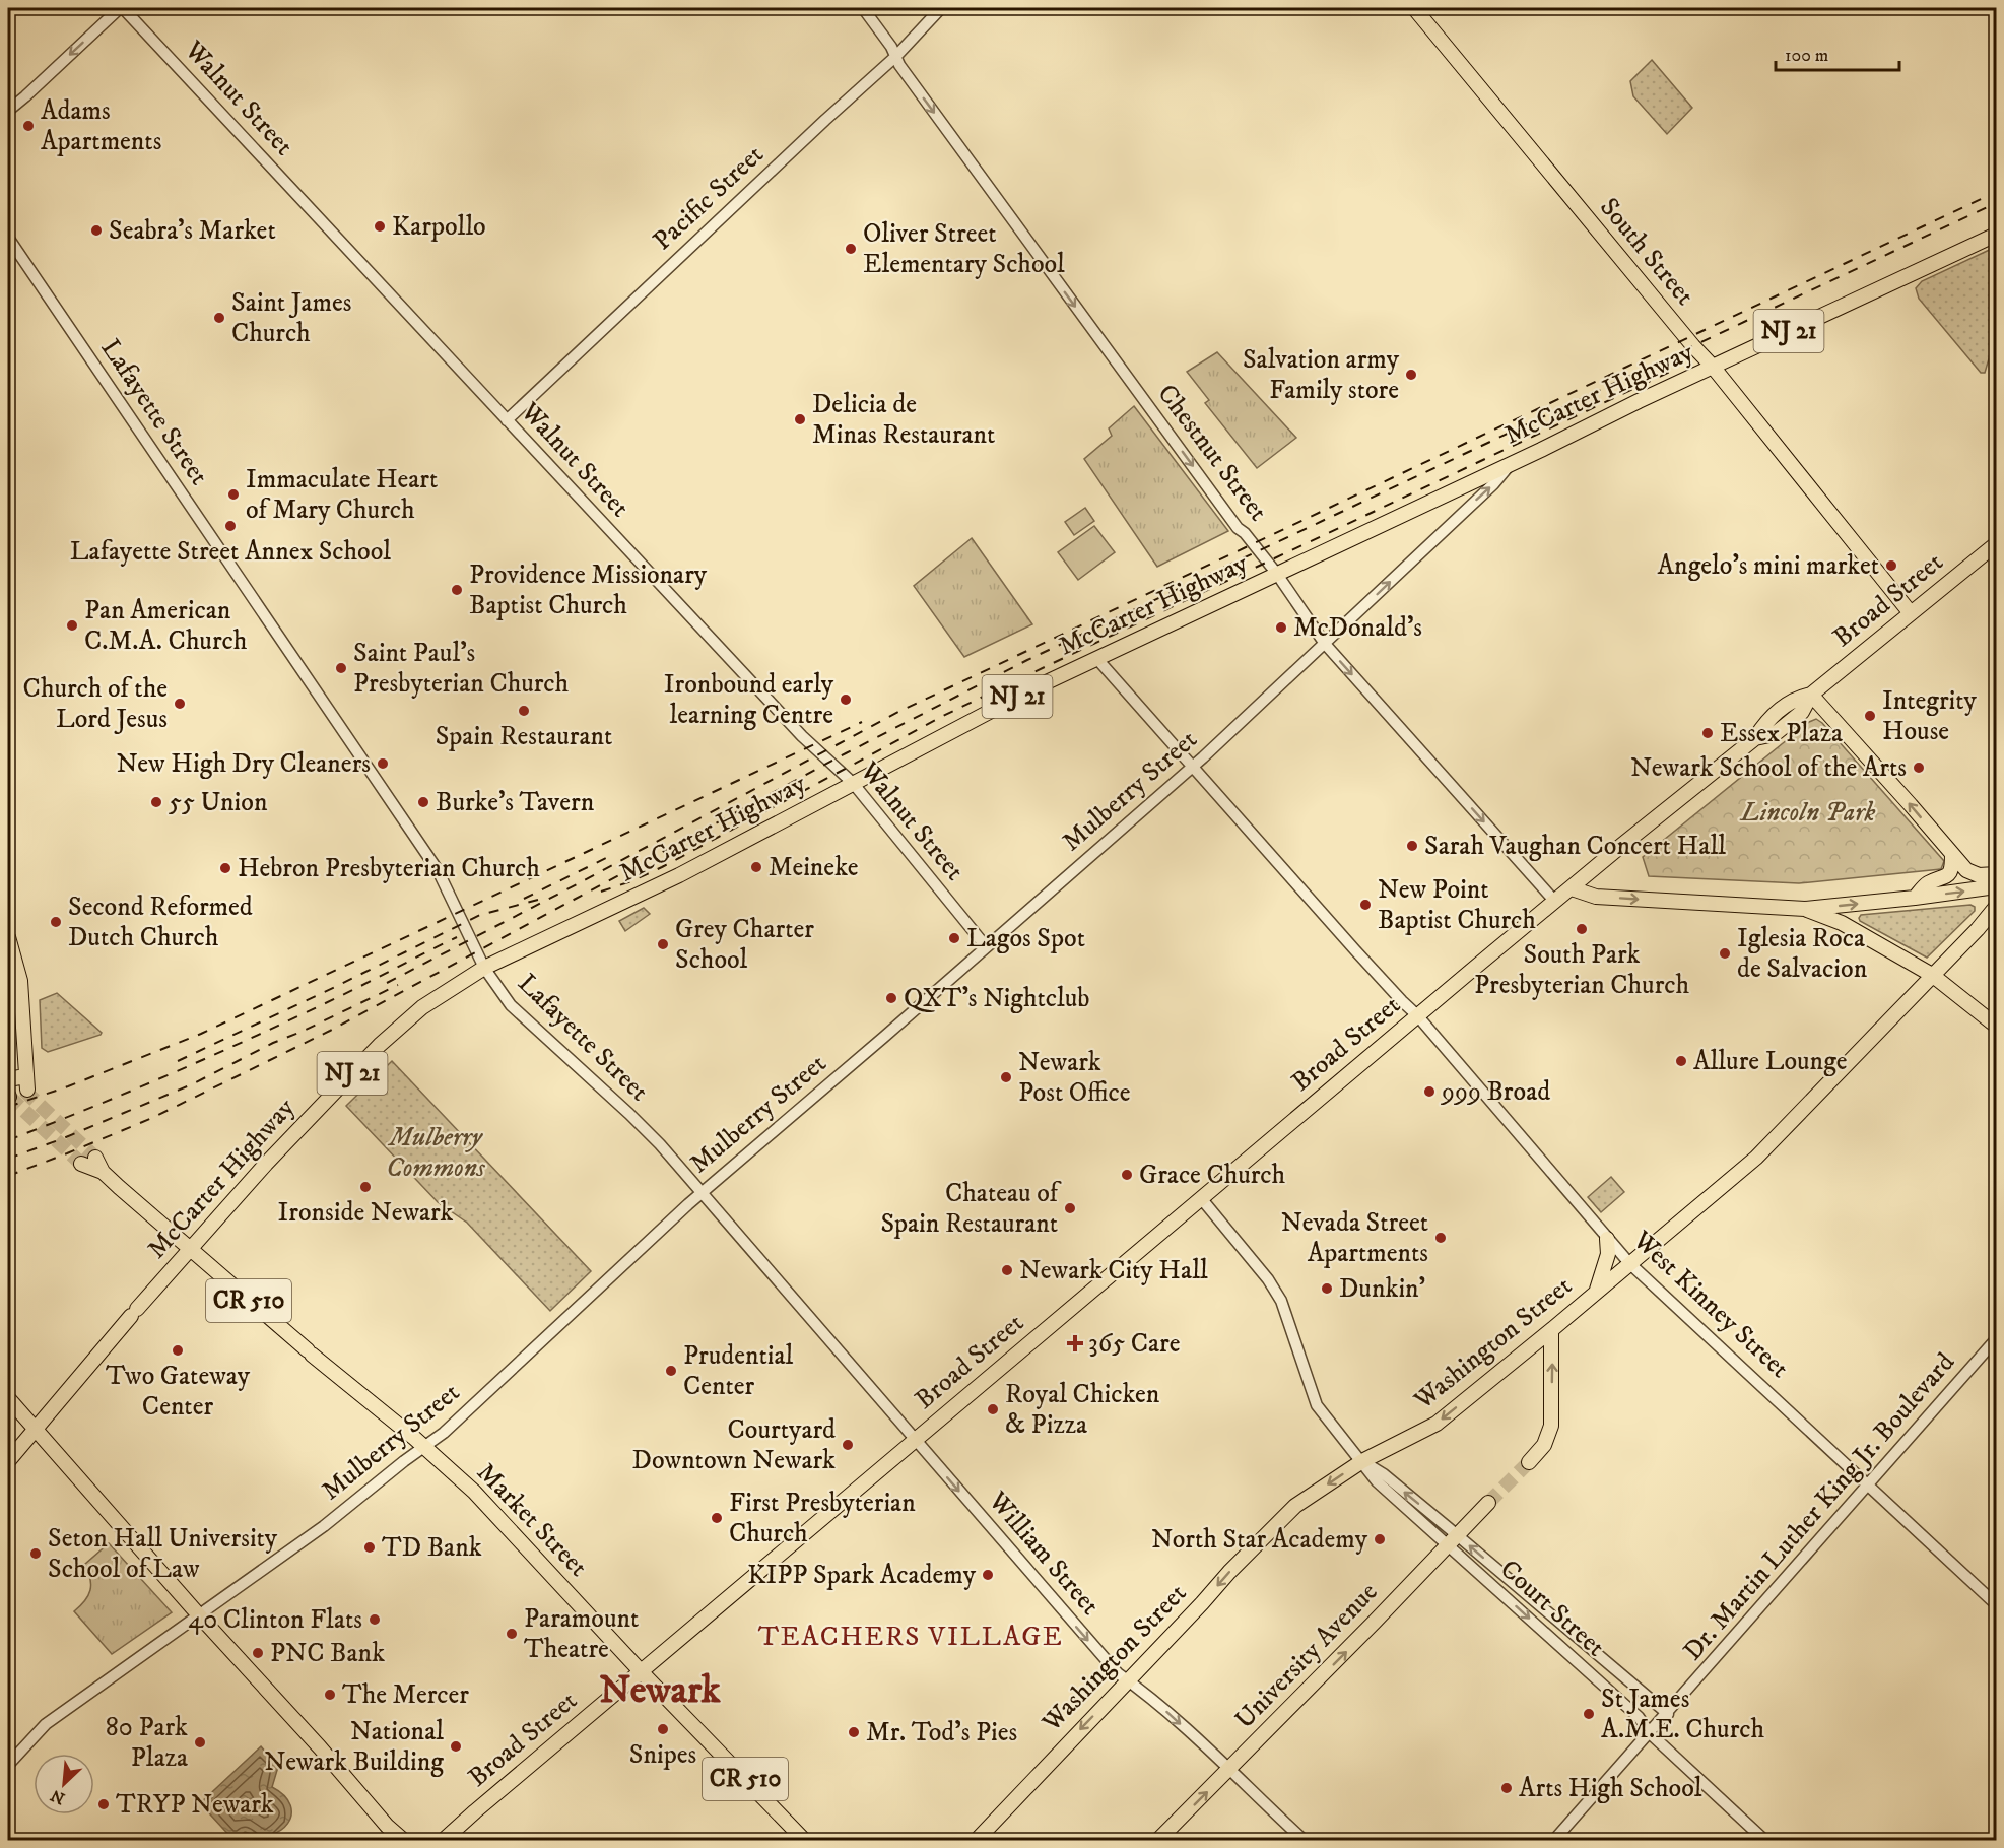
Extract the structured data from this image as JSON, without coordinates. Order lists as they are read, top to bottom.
{
  "streets": {
    "main road": [
      "South Street",
      "NJ 21",
      "McCarter Highway",
      "Broad Street",
      "CR 510",
      "Washington Street",
      "Market Street",
      "University Avenue"
    ],
    "street": [
      "Walnut Street",
      "Pacific Street",
      "Lafayette Street",
      "Chestnut Street",
      "Mulberry Street",
      "West Kinney Street",
      "Dr. Martin Luther King Jr. Boulevard",
      "William Street",
      "Court Street"
    ]
  },
  "crossings": [
    ["Walnut Street", "Pacific Street"],
    ["Walnut Street", "McCarter Highway"],
    ["Walnut Street", "Mulberry Street"],
    ["Pacific Street", "Chestnut Street"],
    ["South Street", "McCarter Highway"],
    ["South Street", "Broad Street"],
    ["McCarter Highway", "Lafayette Street"],
    ["McCarter Highway", "Chestnut Street"],
    ["McCarter Highway", "Mulberry Street"],
    ["McCarter Highway", "West Kinney Street"],
    ["McCarter Highway", "Market Street"],
    ["Lafayette Street", "Broad Street"],
    ["Lafayette Street", "Mulberry Street"],
    ["Lafayette Street", "William Street"],
    ["Chestnut Street", "Broad Street"],
    ["Chestnut Street", "Mulberry Street"],
    ["Broad Street", "West Kinney Street"],
    ["Broad Street", "Market Street"],
    ["Broad Street", "William Street"],
    ["Broad Street", "Court Street"],
    ["Mulberry Street", "West Kinney Street"],
    ["Mulberry Street", "Market Street"],
    ["West Kinney Street", "Washington Street"],
    ["West Kinney Street", "Dr. Martin Luther King Jr. Boulevard"],
    ["Washington Street", "William Street"],
    ["Washington Street", "Court Street"],
    ["Dr. Martin Luther King Jr. Boulevard", "Court Street"],
    ["William Street", "University Avenue"],
    ["Court Street", "University Avenue"]
  ],
  "one_way": [
    "Chestnut Street",
    "Washington Street",
    "William Street",
    "University Avenue"
  ],
  "districts": ["TEACHERS VILLAGE", "Newark"],
  "parks": ["Lincoln Park", "Mulberry Commons"],
  "places": {
    "other": [
      "Adams Apartments",
      "Karpollo",
      "Seabra's Market",
      "Oliver Street Elementary School",
      "Saint James Church",
      "Salvation army Family store",
      "Delicia de Minas Restaurant",
      "Immaculate Heart of Mary Church",
      "Lafayette Street Annex School",
      "Angelo's mini market",
      "Providence Missionary Baptist Church",
      "Pan American C.M.A. Church",
      "McDonald's",
      "Saint Paul's Presbyterian Church",
      "Ironbound early learning Centre",
      "Church of the Lord Jesus",
      "Spain Restaurant",
      "Integrity House",
      "Essex Plaza",
      "New High Dry Cleaners",
      "Newark School of the Arts",
      "55 Union",
      "Burke's Tavern",
      "Sarah Vaughan Concert Hall",
      "Meineke",
      "Hebron Presbyterian Church",
      "New Point Baptist Church",
      "Second Reformed Dutch Church",
      "South Park Presbyterian Church",
      "Lagos Spot",
      "Grey Charter School",
      "Iglesia Roca de Salvacion",
      "QXT's Nightclub",
      "Allure Lounge",
      "Newark Post Office",
      "999 Broad",
      "Grace Church",
      "Ironside Newark",
      "Chateau of Spain Restaurant",
      "Nevada Street Apartments",
      "Newark City Hall",
      "Dunkin'",
      "Two Gateway Center",
      "Prudential Center",
      "Royal Chicken & Pizza",
      "Courtyard Downtown Newark",
      "First Presbyterian Church",
      "North Star Academy",
      "TD Bank",
      "Seton Hall University School of Law",
      "KIPP Spark Academy",
      "40 Clinton Flats",
      "Paramount Theatre",
      "PNC Bank",
      "The Mercer",
      "St James A.M.E. Church",
      "Snipes",
      "Mr. Tod's Pies",
      "80 Park Plaza",
      "National Newark Building",
      "Arts High School",
      "TRYP Newark"
    ],
    "health": ["365 Care"]
  },
  "scale_bar": "100 m",
  "north": "bottom left"
}
